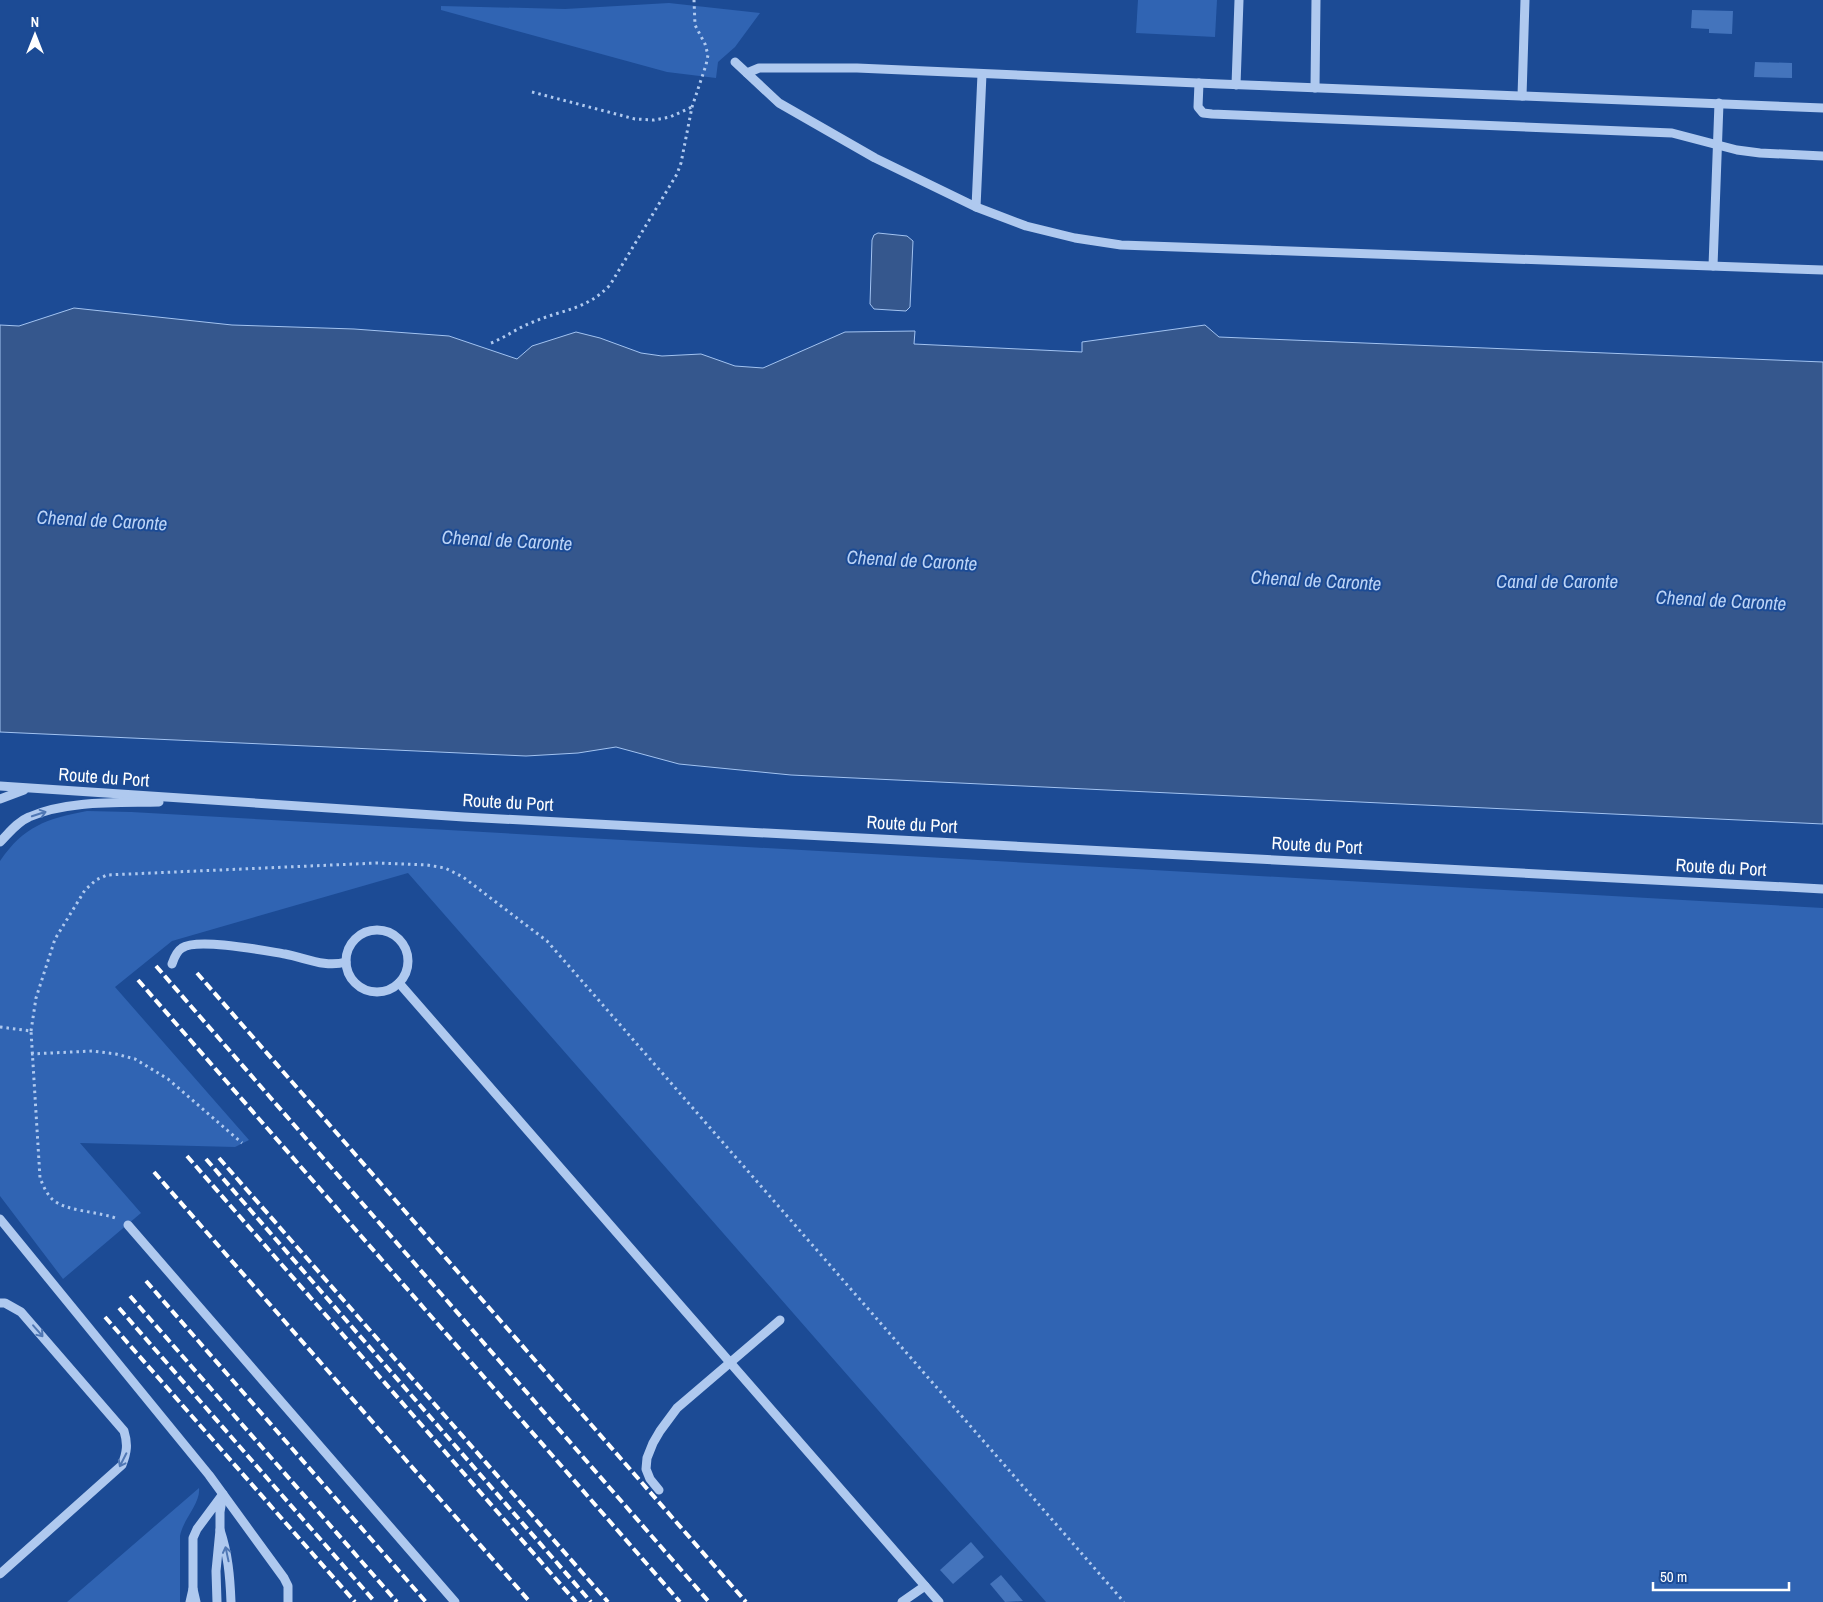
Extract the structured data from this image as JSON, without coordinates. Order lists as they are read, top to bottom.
{
  "streets": {
    "street": ["Route du Port"]
  },
  "water": ["Chenal de Caronte", "Canal de Caronte"],
  "scale_bar": "50 m",
  "north": "top"
}
